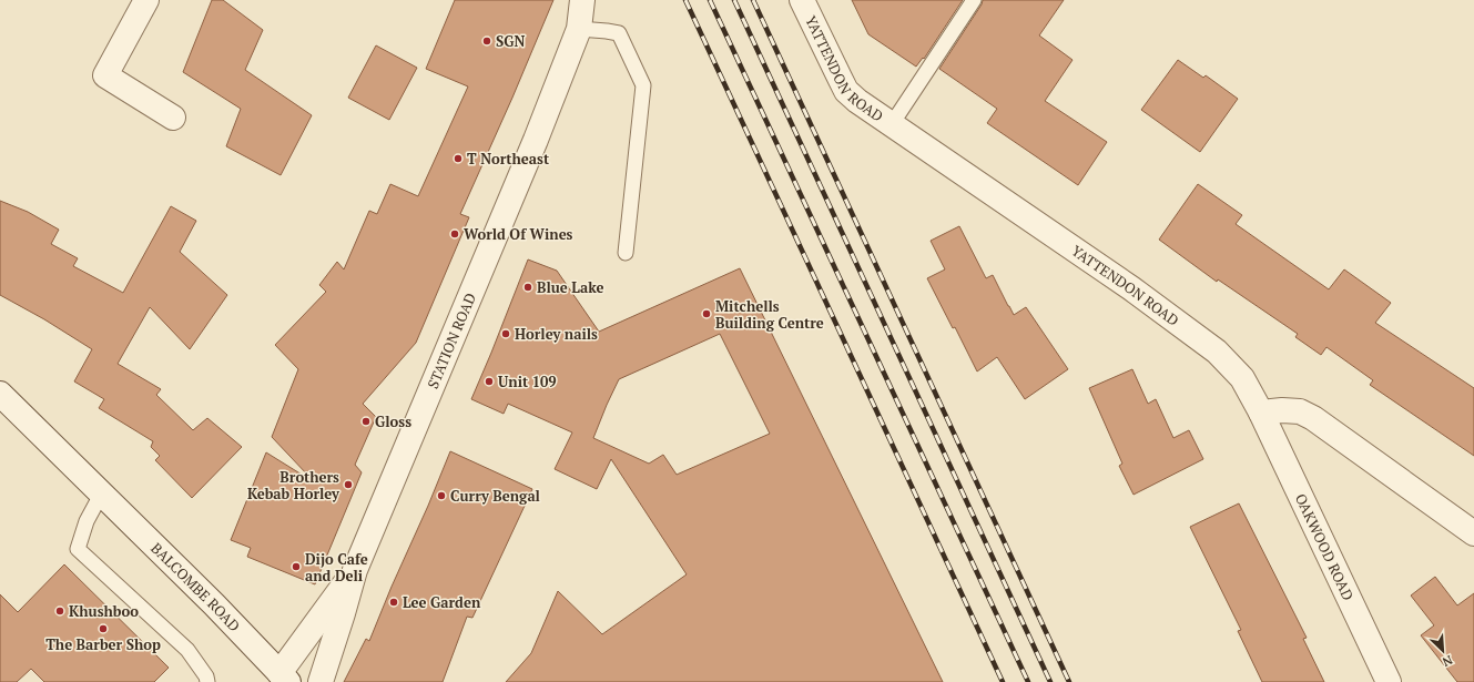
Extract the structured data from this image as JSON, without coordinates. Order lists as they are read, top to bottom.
{
  "streets": {
    "street": [
      "YATTENDON ROAD",
      "STATION ROAD",
      "OAKWOOD ROAD",
      "BALCOMBE ROAD"
    ]
  },
  "crossings": [
    ["YATTENDON ROAD", "OAKWOOD ROAD"]
  ],
  "places": [
    "SGN",
    "T Northeast",
    "World Of Wines",
    "Blue Lake",
    "Mitchells Building Centre",
    "Horley nails",
    "Unit 109",
    "Gloss",
    "Brothers Kebab Horley",
    "Curry Bengal",
    "Dijo Cafe and Deli",
    "Lee Garden",
    "Khushboo",
    "The Barber Shop"
  ],
  "north": "bottom right"
}
